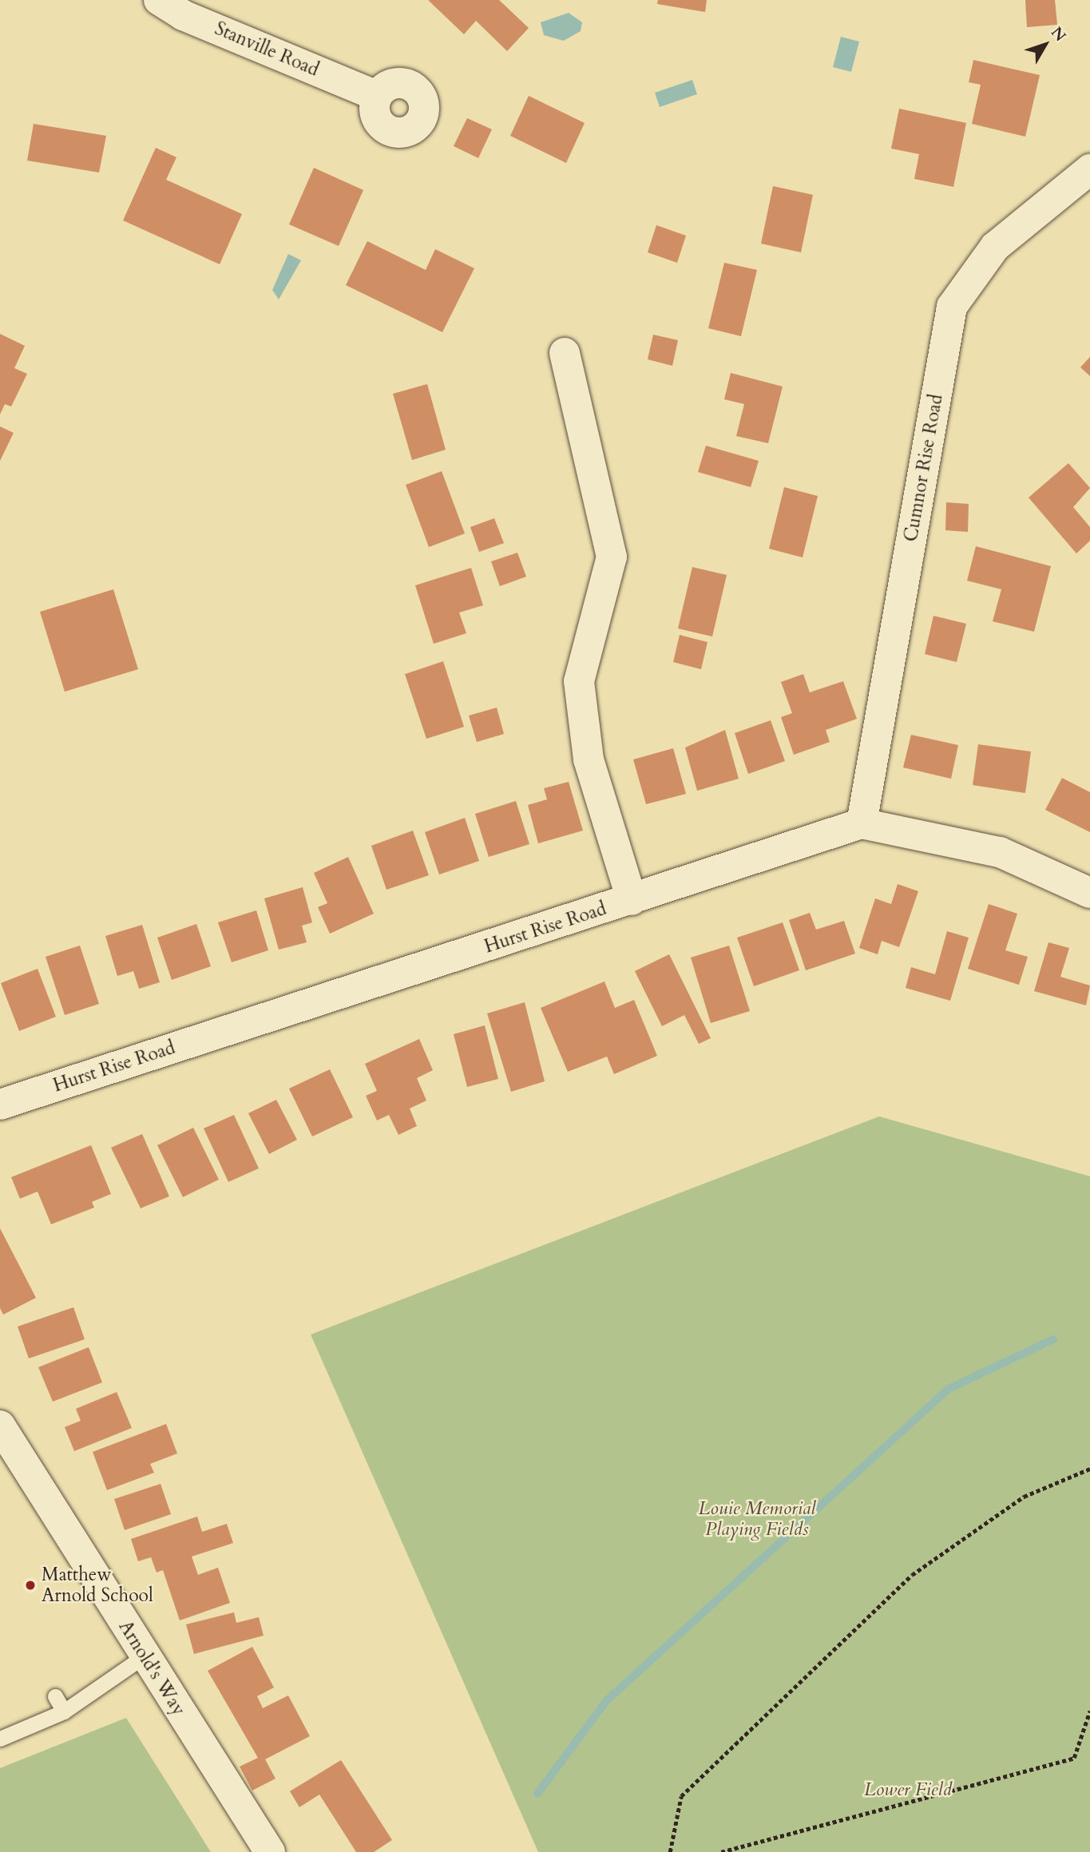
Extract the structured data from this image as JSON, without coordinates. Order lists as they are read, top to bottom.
{
  "streets": {
    "street": [
      "Stanville Road",
      "Cumnor Rise Road",
      "Hurst Rise Road",
      "Arnold's Way"
    ]
  },
  "crossings": [
    ["Cumnor Rise Road", "Hurst Rise Road"]
  ],
  "parks": ["Louie Memorial Playing Fields", "Lower Field"],
  "places": ["Matthew Arnold School"],
  "north": "top right"
}
